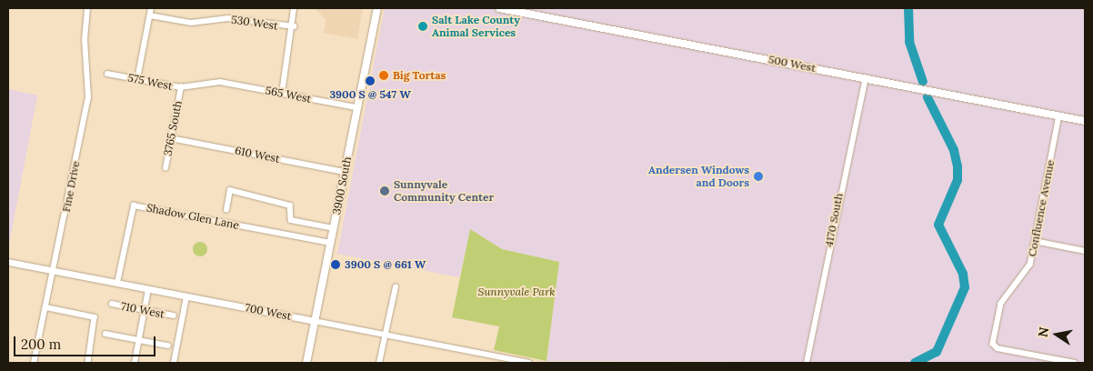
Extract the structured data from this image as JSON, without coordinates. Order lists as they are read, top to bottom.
{
  "streets": {
    "main road": ["500 West", "3900 South"],
    "street": [
      "530 West",
      "575 West",
      "565 West",
      "3765 South",
      "610 West",
      "Fine Drive",
      "Confluence Avenue",
      "Shadow Glen Lane",
      "4170 South",
      "710 West",
      "700 West"
    ]
  },
  "crossings": [
    ["500 West", "Confluence Avenue"],
    ["500 West", "4170 South"],
    ["575 West", "565 West"],
    ["575 West", "3765 South"],
    ["565 West", "3900 South"],
    ["3765 South", "610 West"],
    ["610 West", "3900 South"],
    ["3900 South", "Shadow Glen Lane"],
    ["3900 South", "700 West"],
    ["Fine Drive", "700 West"],
    ["Shadow Glen Lane", "700 West"]
  ],
  "parks": ["Sunnyvale Park"],
  "places": [
    "Salt Lake County Animal Services",
    "Big Tortas",
    "3900 S @ 547 W",
    "Andersen Windows and Doors",
    "Sunnyvale Community Center",
    "3900 S @ 661 W"
  ],
  "scale_bar": "200 m",
  "north": "left"
}
